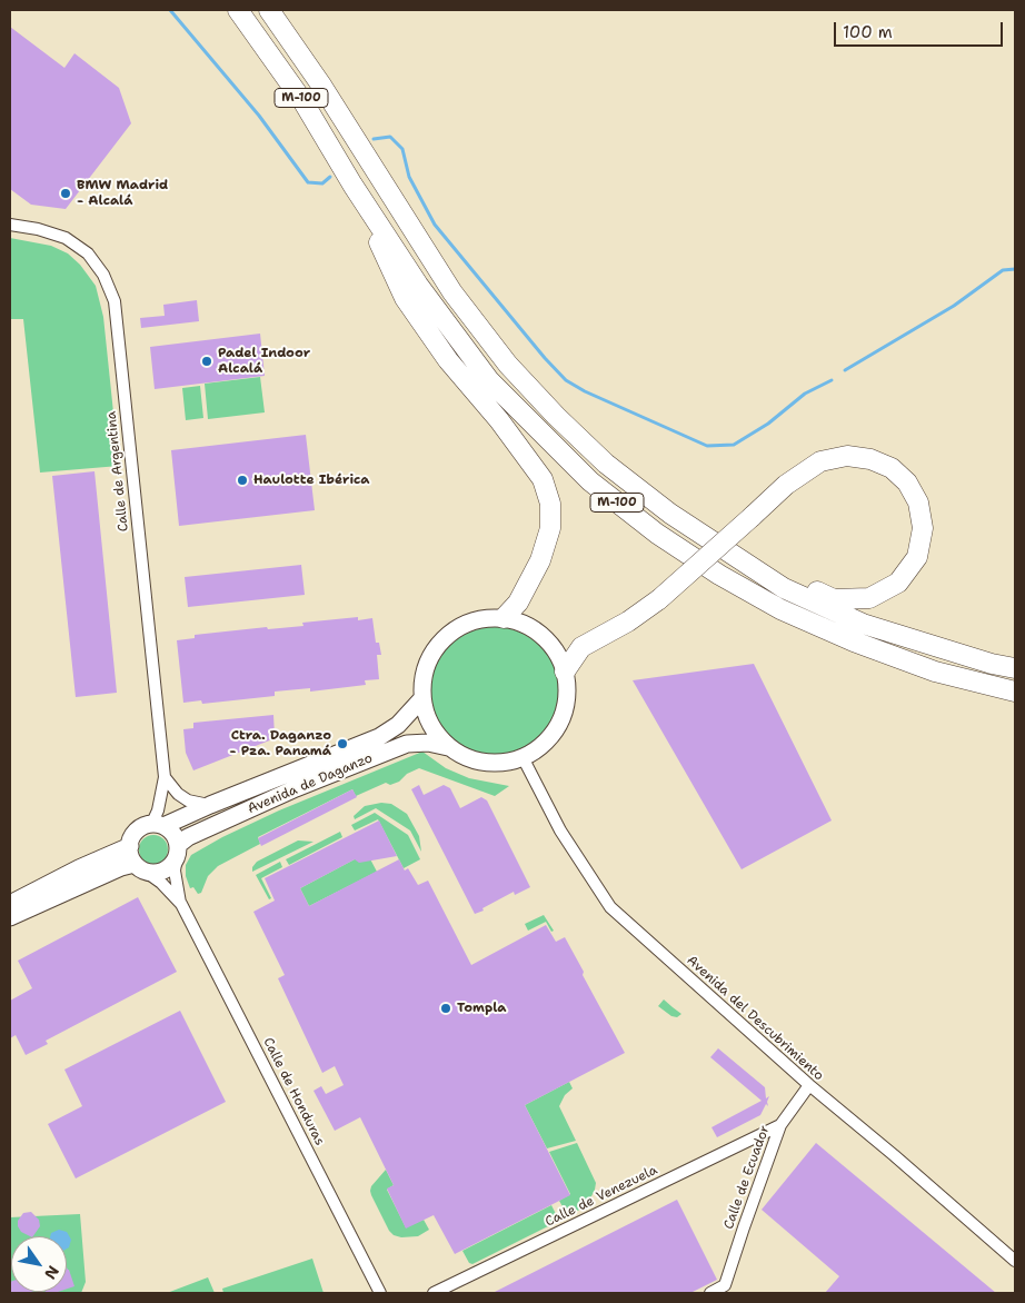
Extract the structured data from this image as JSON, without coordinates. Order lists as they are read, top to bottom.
{
  "streets": {
    "highway": ["M-100"],
    "main road": ["Avenida de Daganzo"],
    "street": [
      "Calle de Argentina",
      "Avenida del Descubrimiento",
      "Calle de Honduras",
      "Calle de Ecuador",
      "Calle de Venezuela"
    ]
  },
  "crossings": [
    ["Calle de Argentina", "Avenida de Daganzo"],
    ["Calle de Argentina", "Calle de Honduras"],
    ["Avenida de Daganzo", "Avenida del Descubrimiento"],
    ["Avenida de Daganzo", "Calle de Honduras"],
    ["Avenida del Descubrimiento", "Calle de Ecuador"],
    ["Calle de Ecuador", "Calle de Venezuela"]
  ],
  "places": [
    "BMW Madrid - Alcalá",
    "Padel Indoor Alcalá",
    "Haulotte Ibérica",
    "Ctra. Daganzo - Pza. Panamá",
    "Tompla"
  ],
  "scale_bar": "100 m",
  "north": "bottom right"
}
